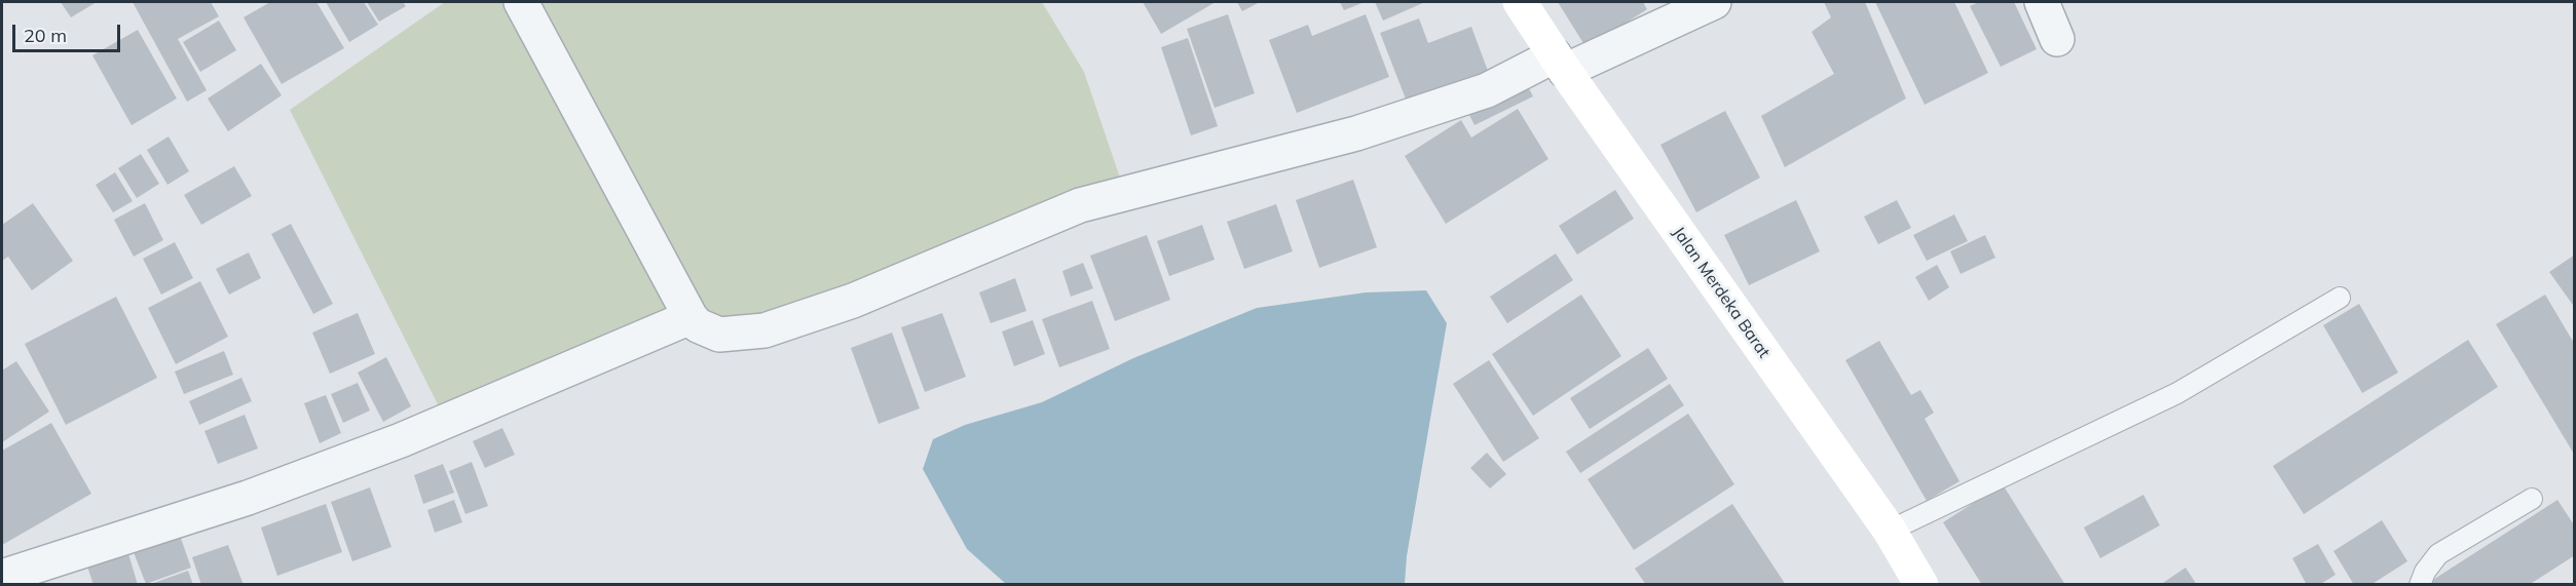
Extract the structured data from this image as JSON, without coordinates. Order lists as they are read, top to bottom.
{
  "streets": {
    "main road": ["Jalan Merdeka Barat"]
  },
  "scale_bar": "20 m"
}
